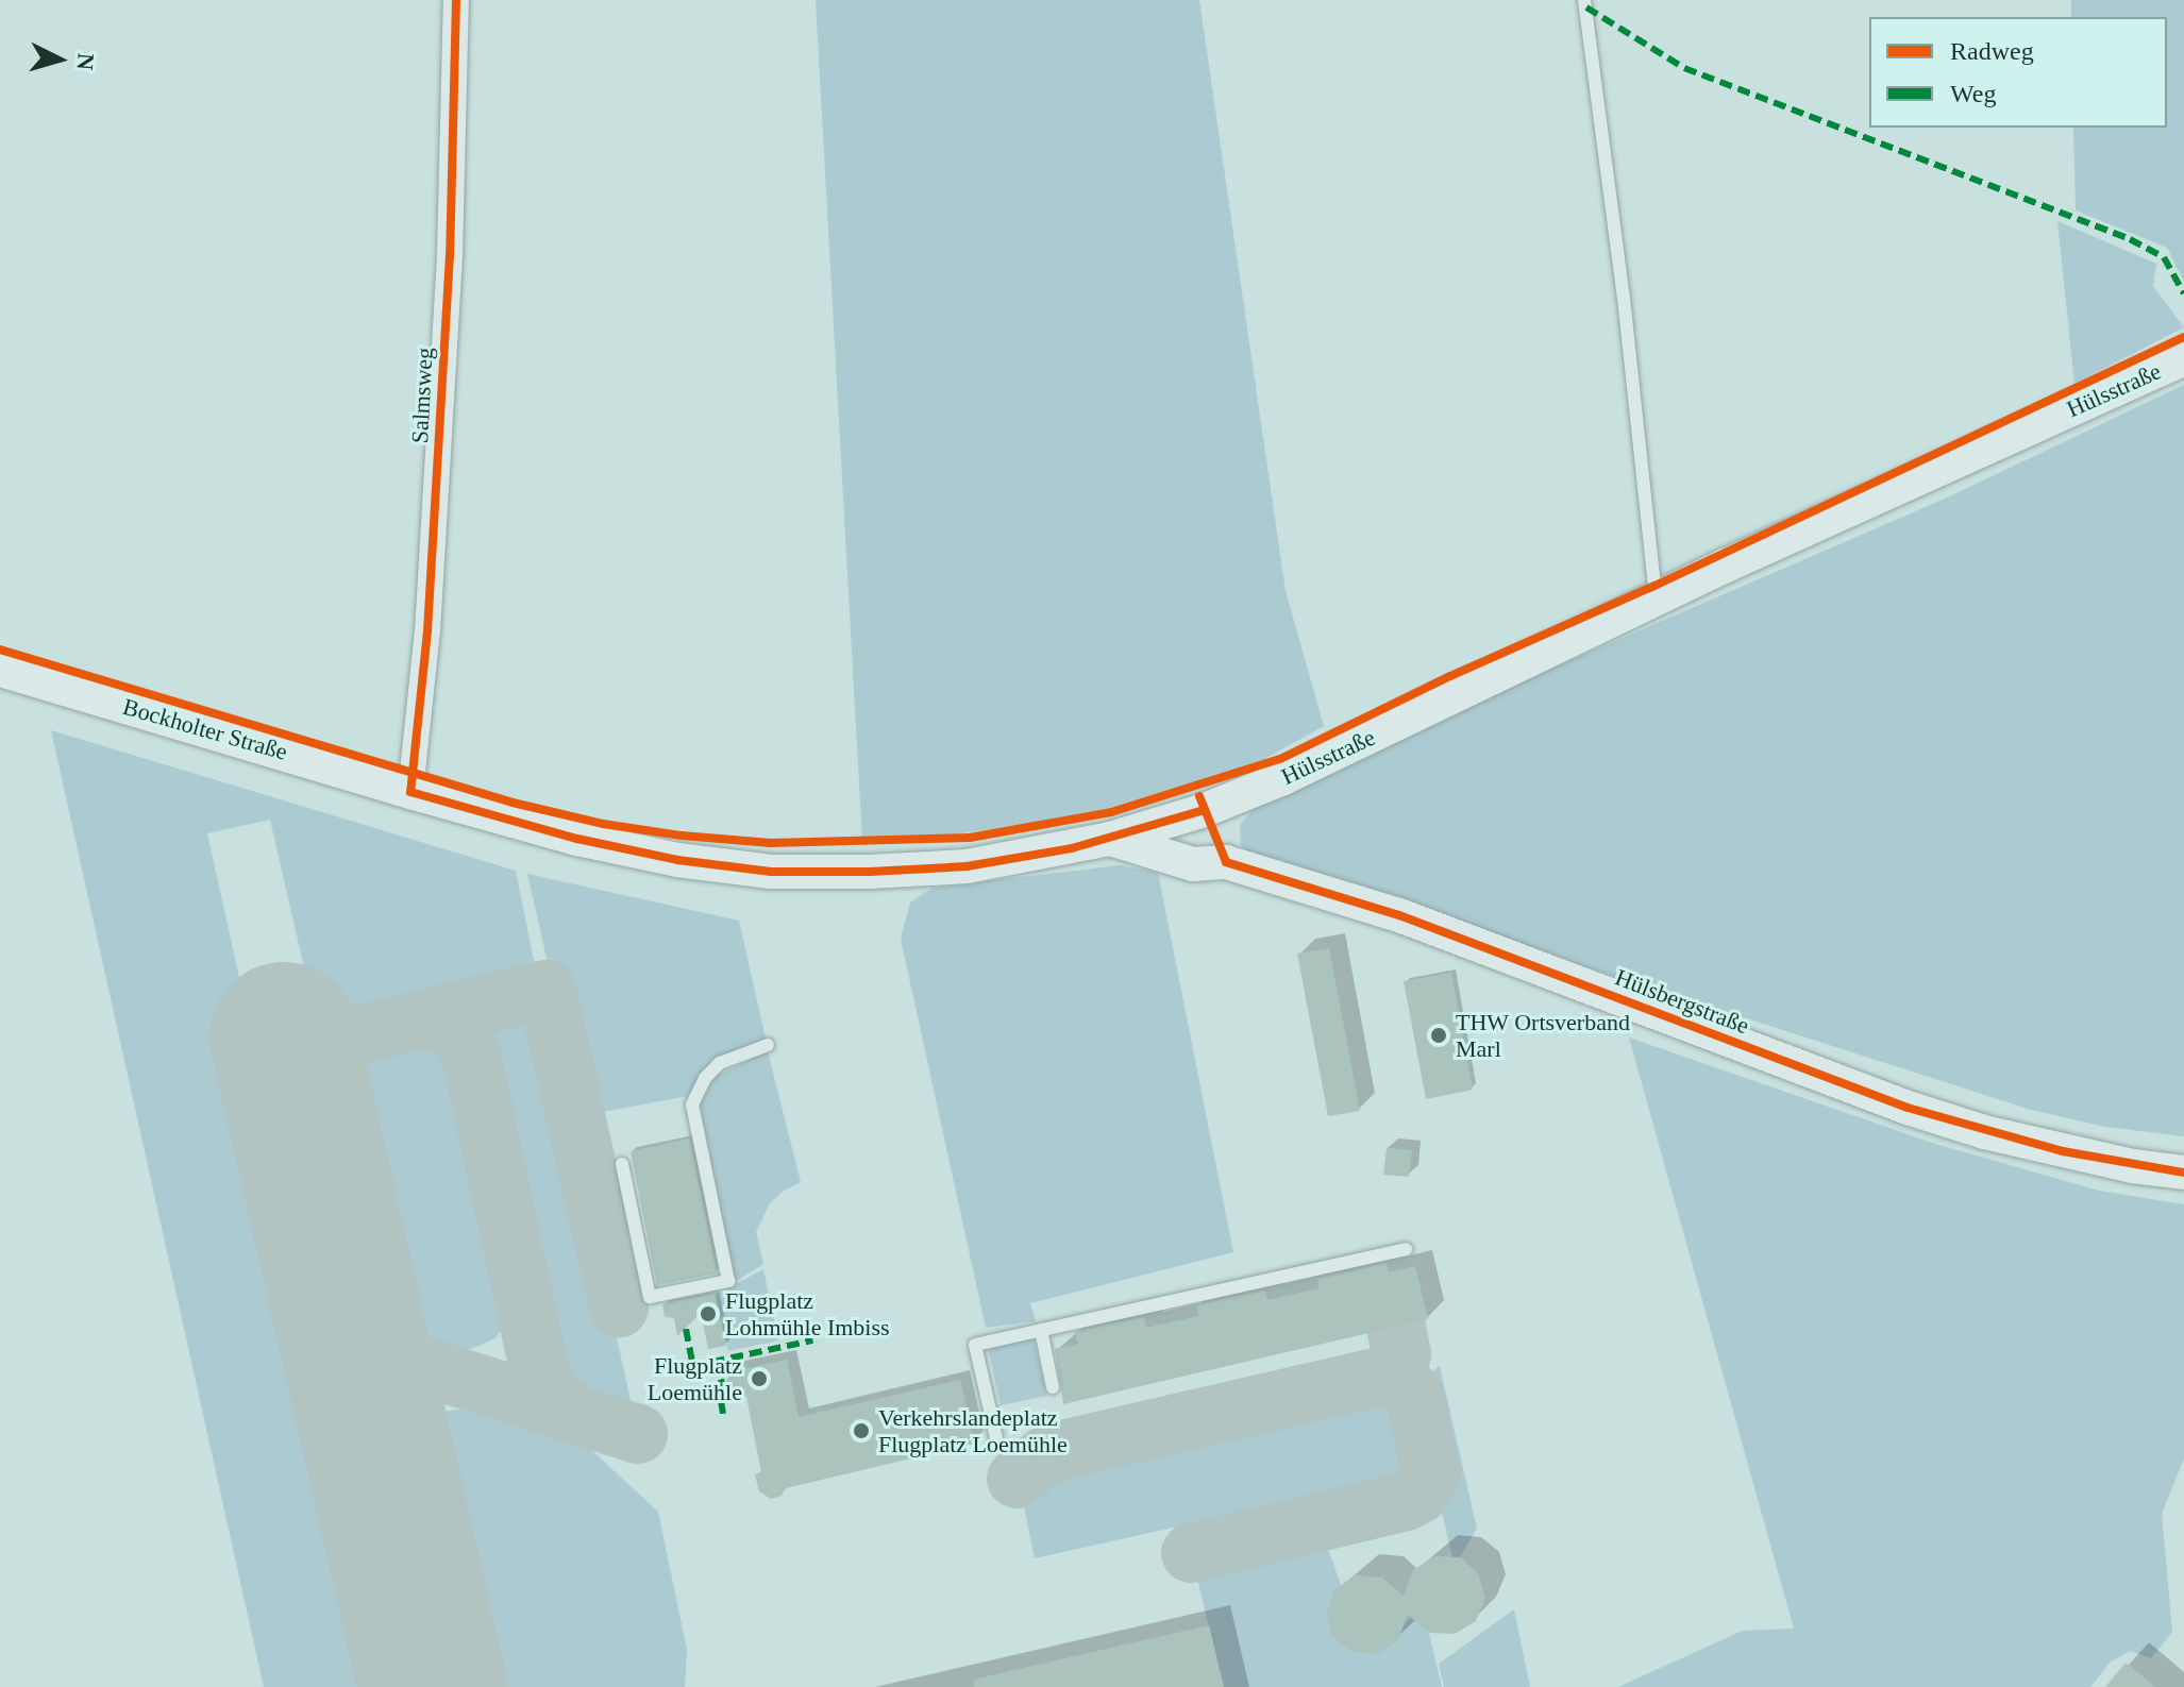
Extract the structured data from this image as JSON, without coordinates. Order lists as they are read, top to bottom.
{
  "streets": {
    "street": [
      "Hülsstraße",
      "Salmsweg",
      "Bockholter Straße",
      "Hülsbergstraße"
    ]
  },
  "crossings": [
    ["Hülsstraße", "Salmsweg"],
    ["Hülsstraße", "Bockholter Straße"],
    ["Hülsstraße", "Hülsbergstraße"],
    ["Salmsweg", "Bockholter Straße"]
  ],
  "places": [
    "THW Ortsverband Marl",
    "Flugplatz Lohmühle Imbiss",
    "Flugplatz Loemühle",
    "Verkehrslandeplatz Flugplatz Loemühle"
  ],
  "legend": ["Radweg", "Weg"],
  "north": "right"
}
